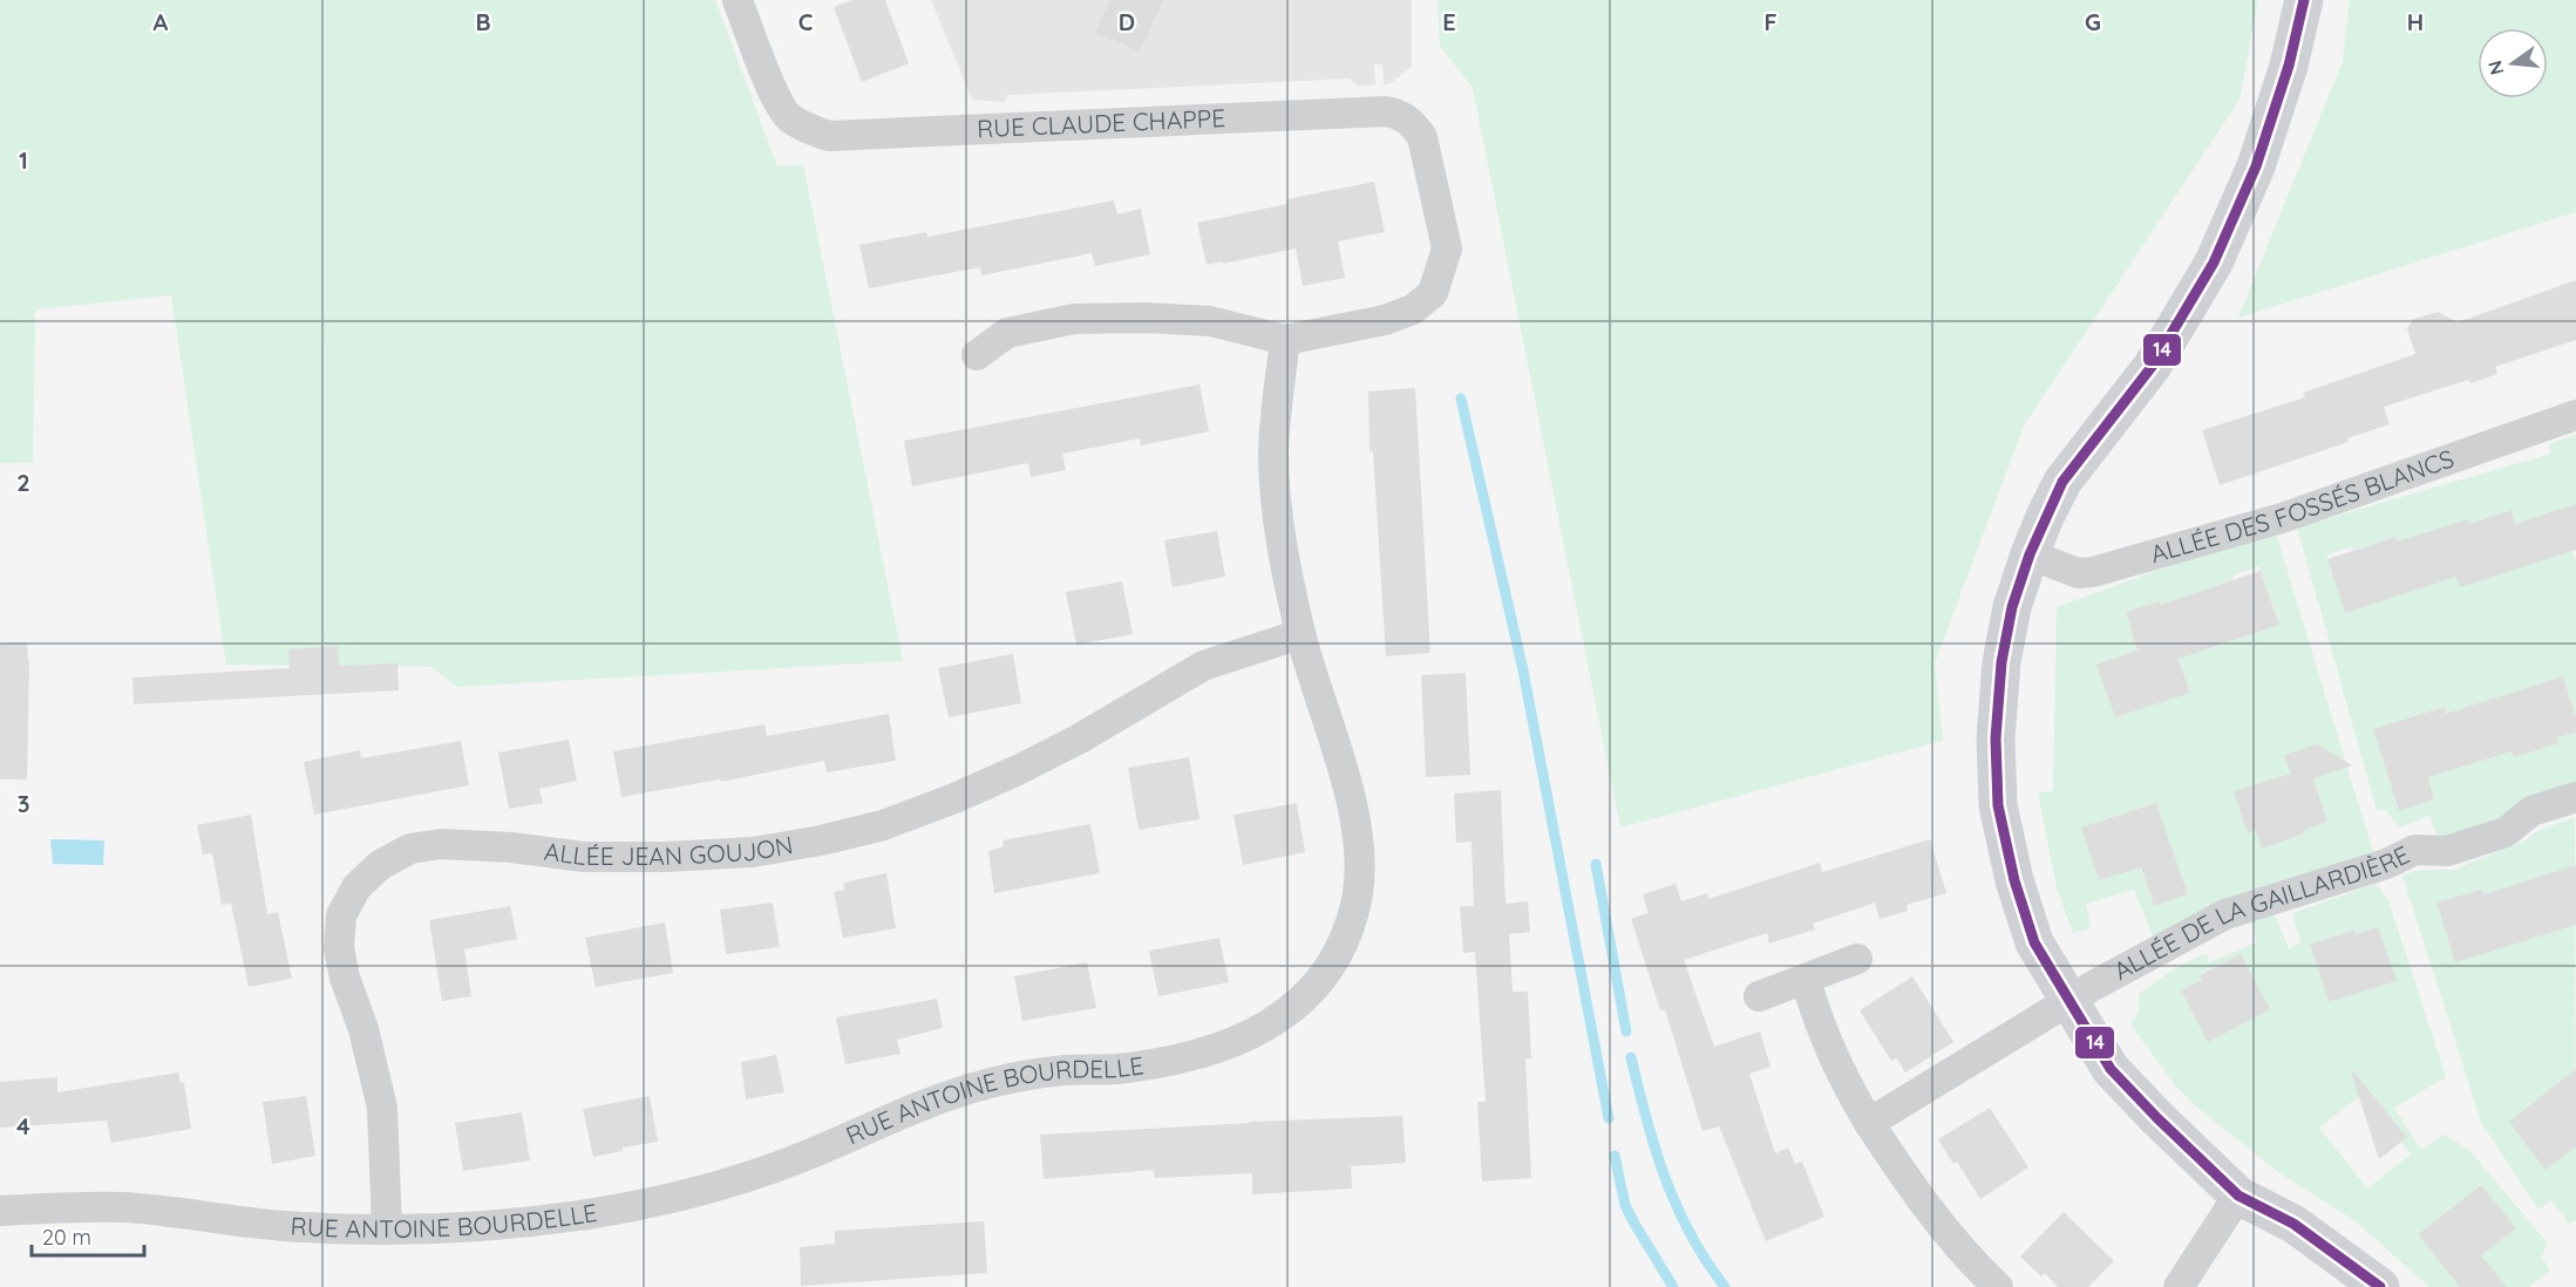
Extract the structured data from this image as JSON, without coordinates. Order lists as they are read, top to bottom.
{
  "streets": {
    "street": [
      "RUE CLAUDE CHAPPE",
      "ALLÉE DES FOSSÉS BLANCS",
      "ALLÉE JEAN GOUJON",
      "ALLÉE DE LA GAILLARDIÈRE",
      "RUE ANTOINE BOURDELLE"
    ]
  },
  "crossings": [
    ["RUE CLAUDE CHAPPE", "RUE ANTOINE BOURDELLE"],
    ["ALLÉE JEAN GOUJON", "RUE ANTOINE BOURDELLE"]
  ],
  "lines": ["transit line 14"],
  "scale_bar": "20 m",
  "north": "left",
  "grid": {
    "columns": [
      "A",
      "B",
      "C",
      "D",
      "E",
      "F",
      "G",
      "H"
    ],
    "rows": [
      "1",
      "2",
      "3",
      "4"
    ]
  }
}
